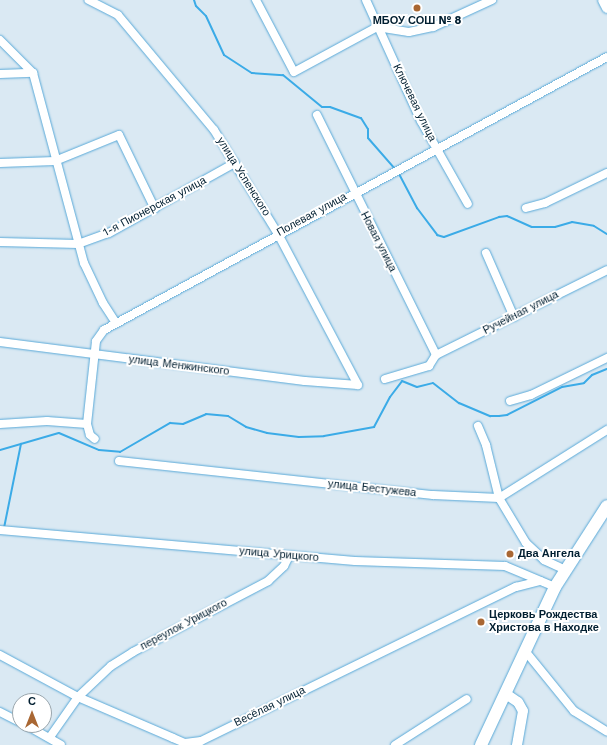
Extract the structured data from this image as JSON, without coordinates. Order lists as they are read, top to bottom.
{
  "streets": {
    "street": [
      "Ключевая улица",
      "улица Успенского",
      "1-я Пионерская улица",
      "Полевая улица",
      "Новая улица",
      "Ручейная улица",
      "улица Менжинского",
      "улица Бестужева",
      "улица Урицкого",
      "переулок Урицкого",
      "Весёлая улица"
    ]
  },
  "crossings": [
    ["Ключевая улица", "Полевая улица"],
    ["улица Успенского", "1-я Пионерская улица"],
    ["улица Успенского", "Полевая улица"],
    ["улица Успенского", "улица Менжинского"],
    ["Полевая улица", "Новая улица"],
    ["Полевая улица", "улица Менжинского"],
    ["Новая улица", "Ручейная улица"],
    ["улица Урицкого", "переулок Урицкого"],
    ["улица Урицкого", "Весёлая улица"],
    ["переулок Урицкого", "Весёлая улица"]
  ],
  "places": ["МБОУ СОШ № 8", "Два Ангела", "Церковь Рождества Христова в Находке"],
  "north": "top"
}
